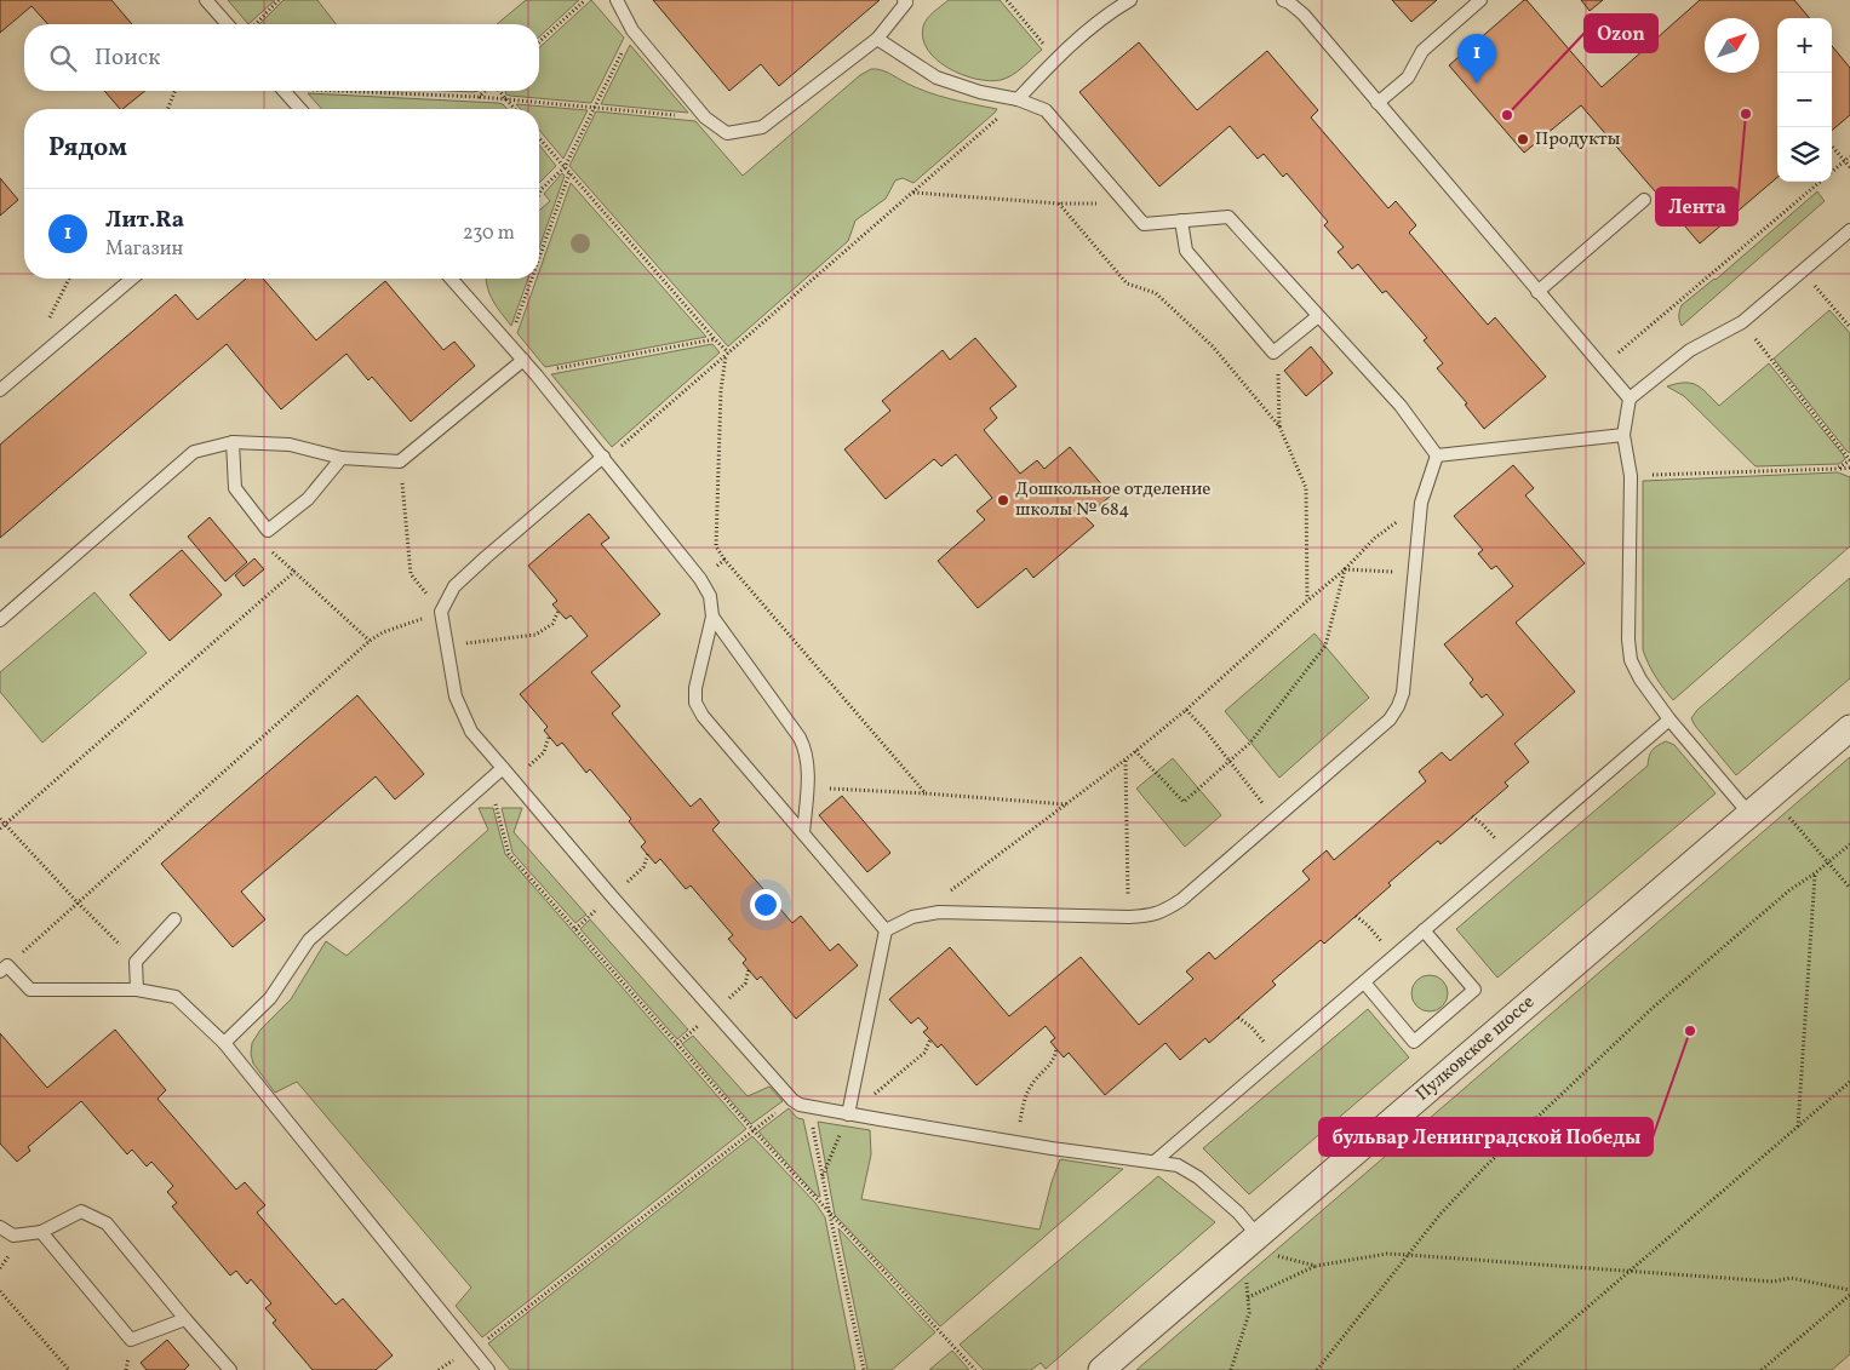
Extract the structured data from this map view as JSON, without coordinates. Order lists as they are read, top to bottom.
{
  "streets": {
    "street": ["Пулковское шоссе"]
  },
  "places": [
    "Лента",
    "Ozon",
    "Продукты",
    "Дошкольное отделение школы № 684",
    "бульвар Ленинградской Победы"
  ],
  "north": "top right",
  "page": {
    "map_buttons": ["+", "−"],
    "search": "Поиск",
    "pins": "1",
    "heading": "Рядом",
    "list": [
      {
        "mark": "1",
        "name": "Лит.Ra",
        "note": "Магазин",
        "value": "230 m"
      }
    ]
  }
}
